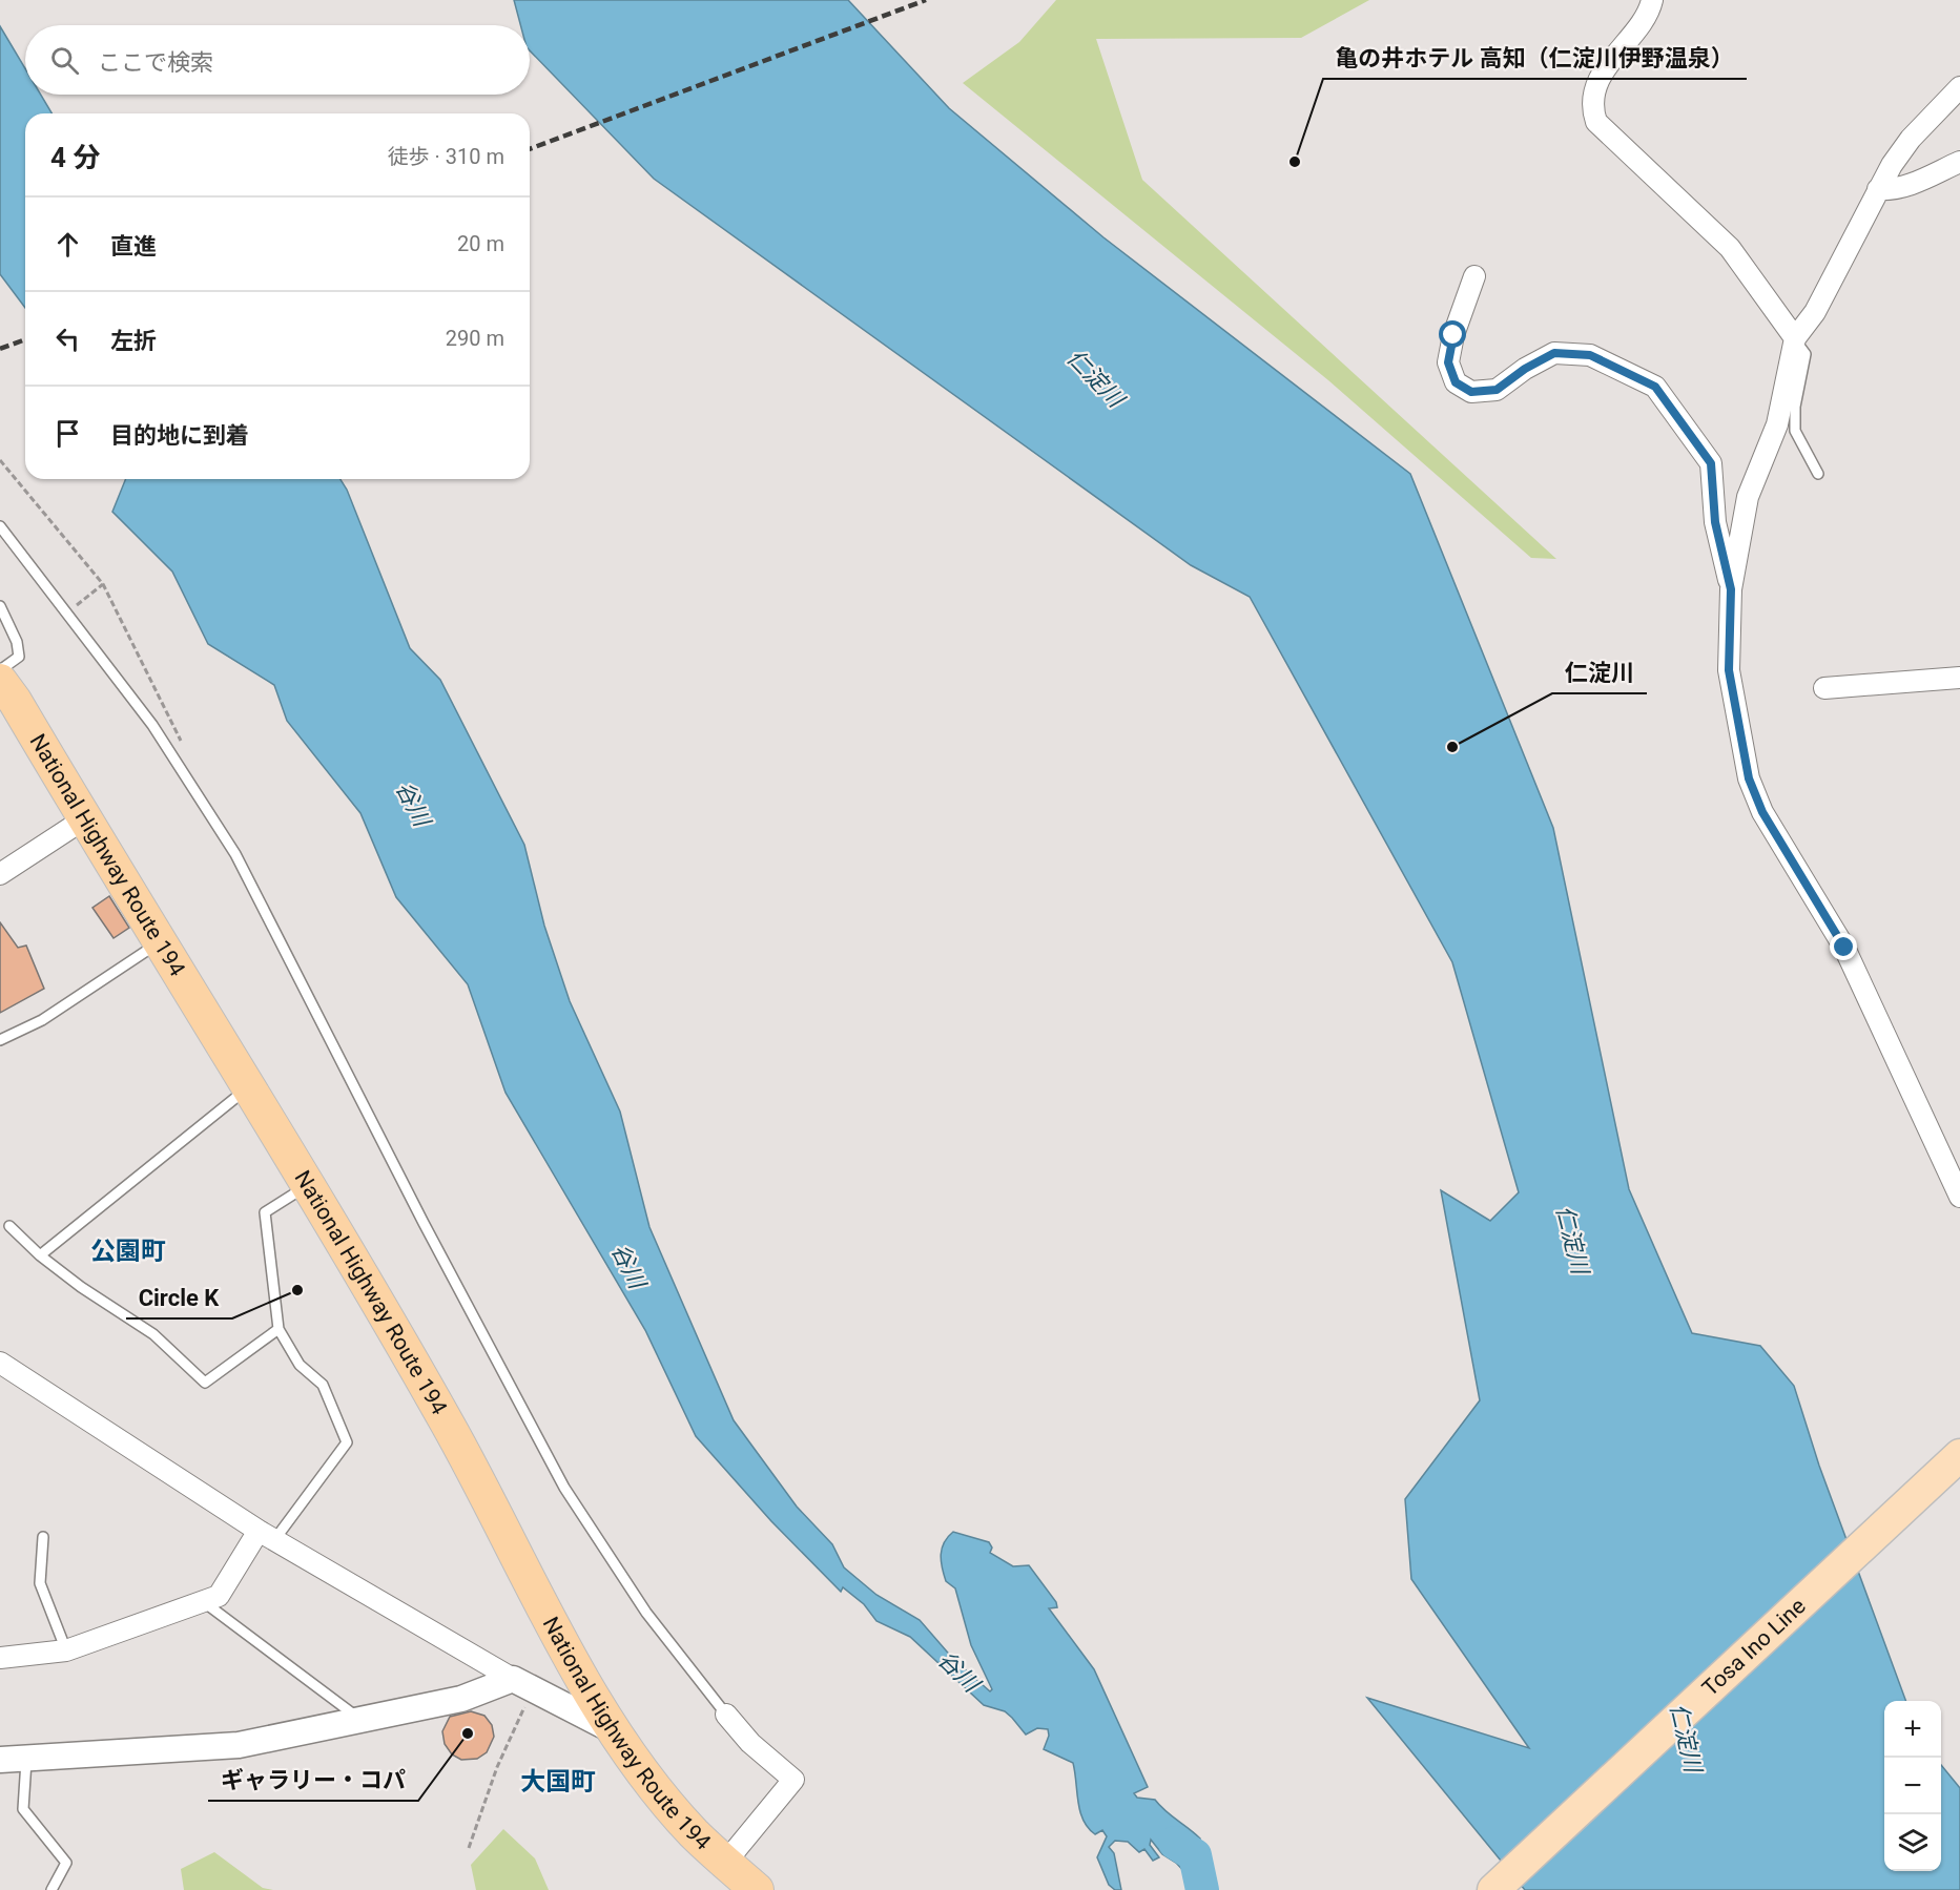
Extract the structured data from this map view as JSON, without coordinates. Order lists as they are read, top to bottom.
{
  "streets": {
    "highway": ["National Highway Route 194"],
    "main road": ["Tosa Ino Line"]
  },
  "districts": ["公園町", "大国町"],
  "water": ["仁淀川", "谷川"],
  "places": [
    "亀の井ホテル 高知（仁淀川伊野温泉）",
    "仁淀川",
    "Circle K",
    "ギャラリー・コパ"
  ],
  "page": {
    "search": "ここで検索",
    "heading": ["4 分", "徒歩 · 310 m"],
    "list": [
      ["直進", "20 m"],
      ["左折", "290 m"],
      "目的地に到着"
    ],
    "map_buttons": ["+", "−"]
  }
}
